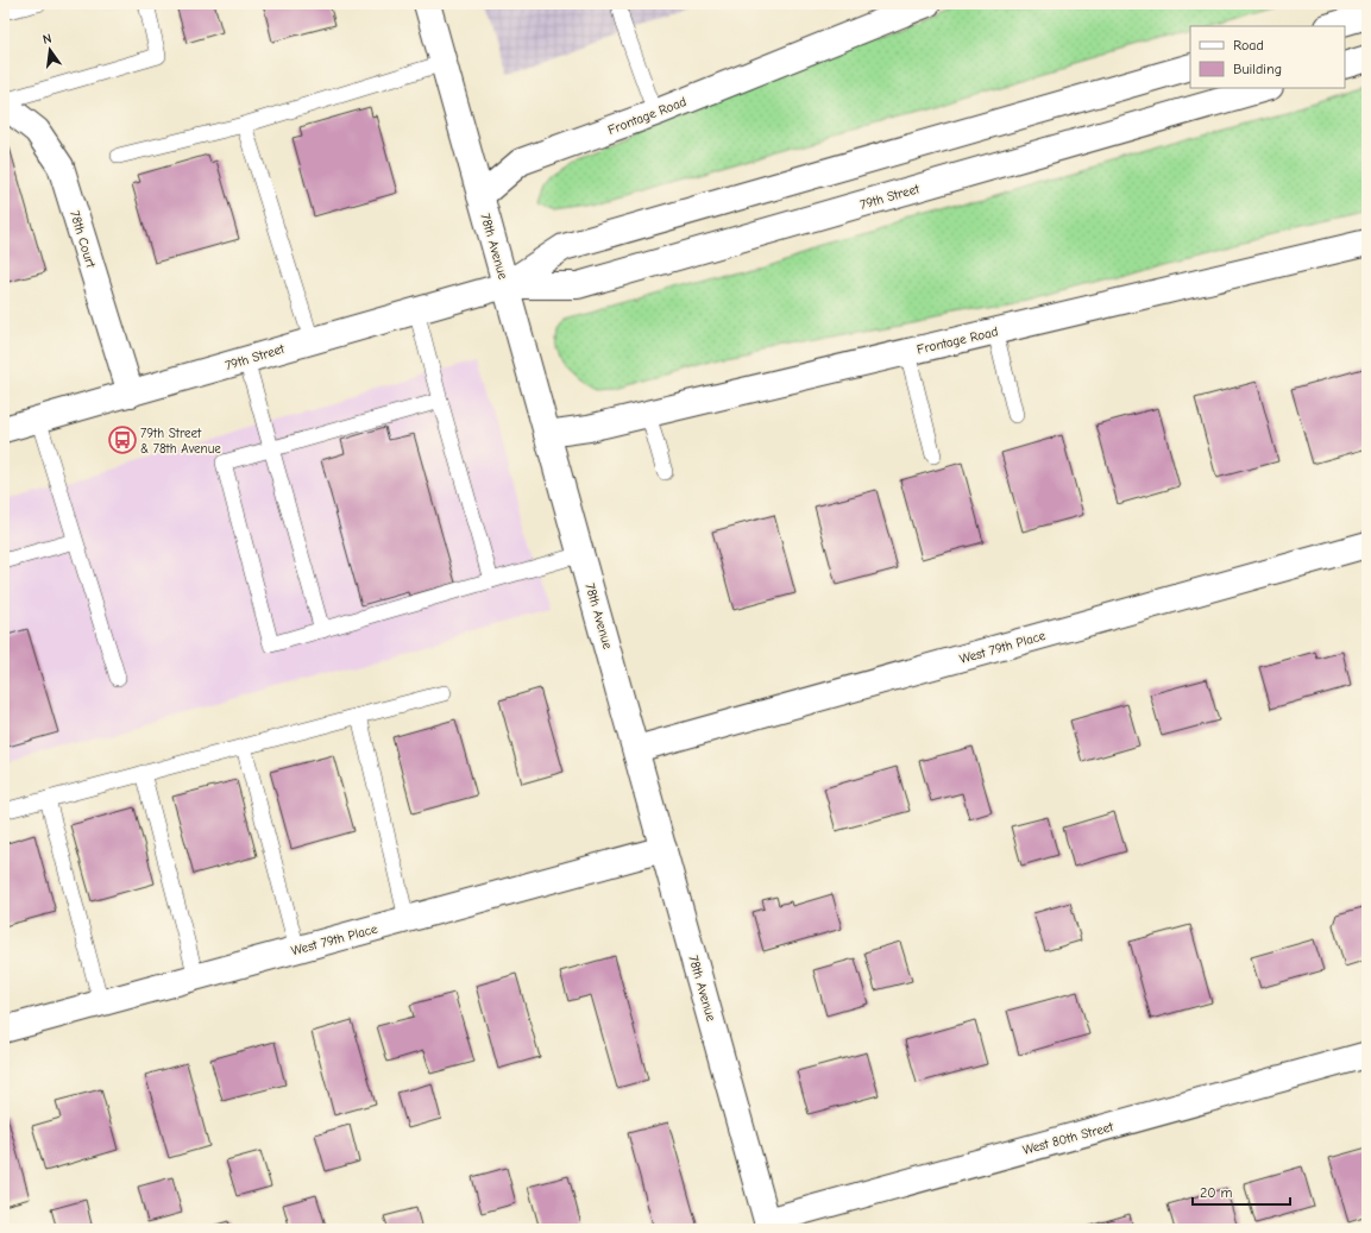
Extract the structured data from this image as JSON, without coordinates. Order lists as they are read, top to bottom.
{
  "streets": {
    "street": [
      "Frontage Road",
      "79th Street",
      "78th Court",
      "78th Avenue",
      "West 79th Place",
      "West 80th Street"
    ]
  },
  "crossings": [
    ["Frontage Road", "78th Avenue"],
    ["79th Street", "78th Court"],
    ["79th Street", "78th Avenue"],
    ["78th Avenue", "West 79th Place"],
    ["78th Avenue", "West 80th Street"]
  ],
  "places": {
    "bus stop": ["79th Street & 78th Avenue"]
  },
  "legend": ["Road", "Building"],
  "scale_bar": "20 m",
  "north": "top"
}
